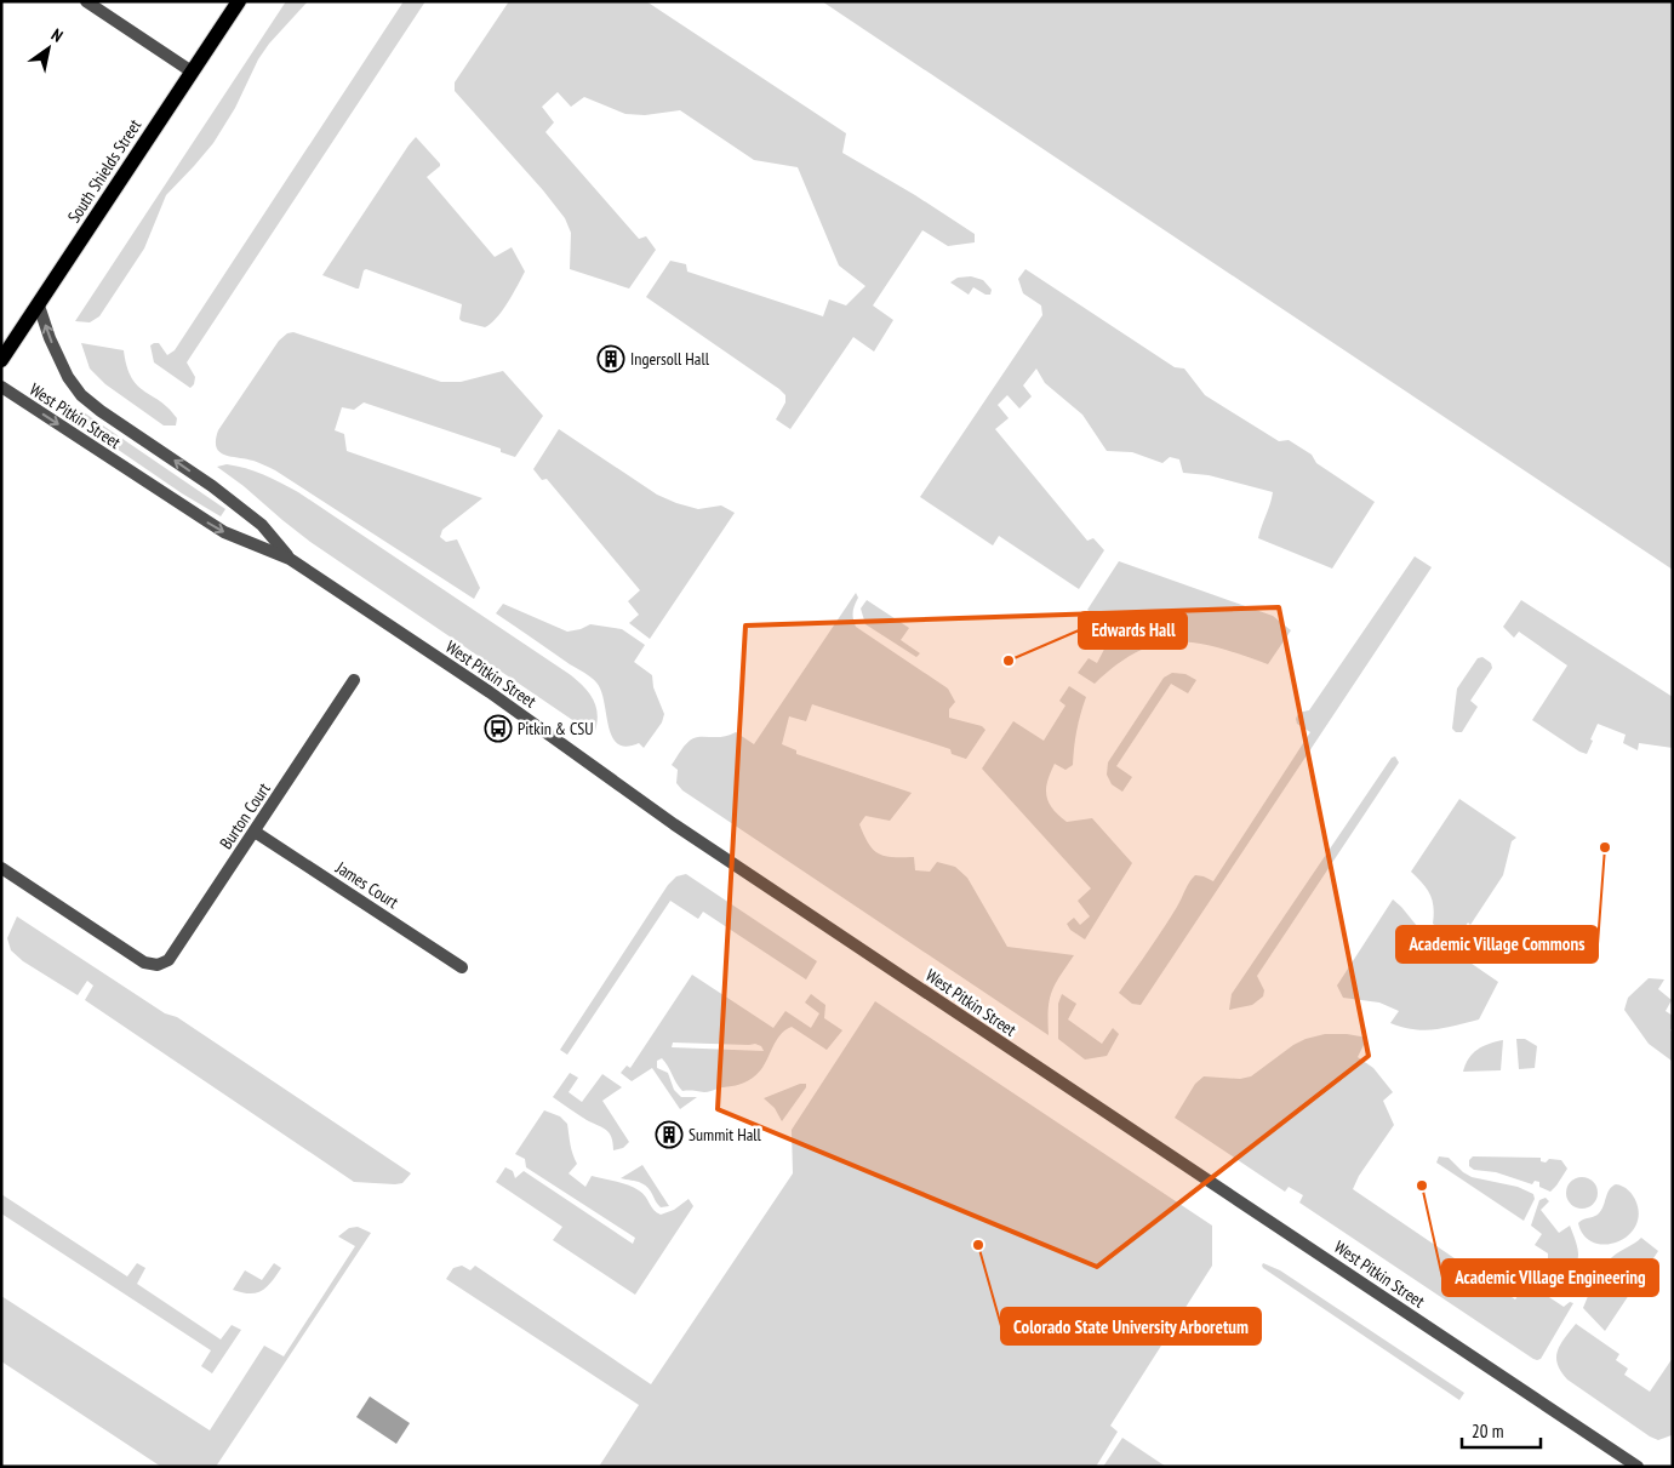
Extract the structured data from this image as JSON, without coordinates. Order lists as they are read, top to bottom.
{
  "streets": {
    "main road": ["South Shields Street"],
    "street": ["West Pitkin Street", "Burton Court", "James Court"]
  },
  "crossings": [
    ["South Shields Street", "West Pitkin Street"],
    ["Burton Court", "James Court"]
  ],
  "places": {
    "building": ["Ingersoll Hall", "Summit Hall"],
    "other": [
      "Edwards Hall",
      "Academic Village Commons",
      "Academic VIllage Engineering",
      "Colorado State University Arboretum"
    ],
    "bus stop": ["Pitkin & CSU"]
  },
  "scale_bar": "20 m",
  "north": "top right"
}
